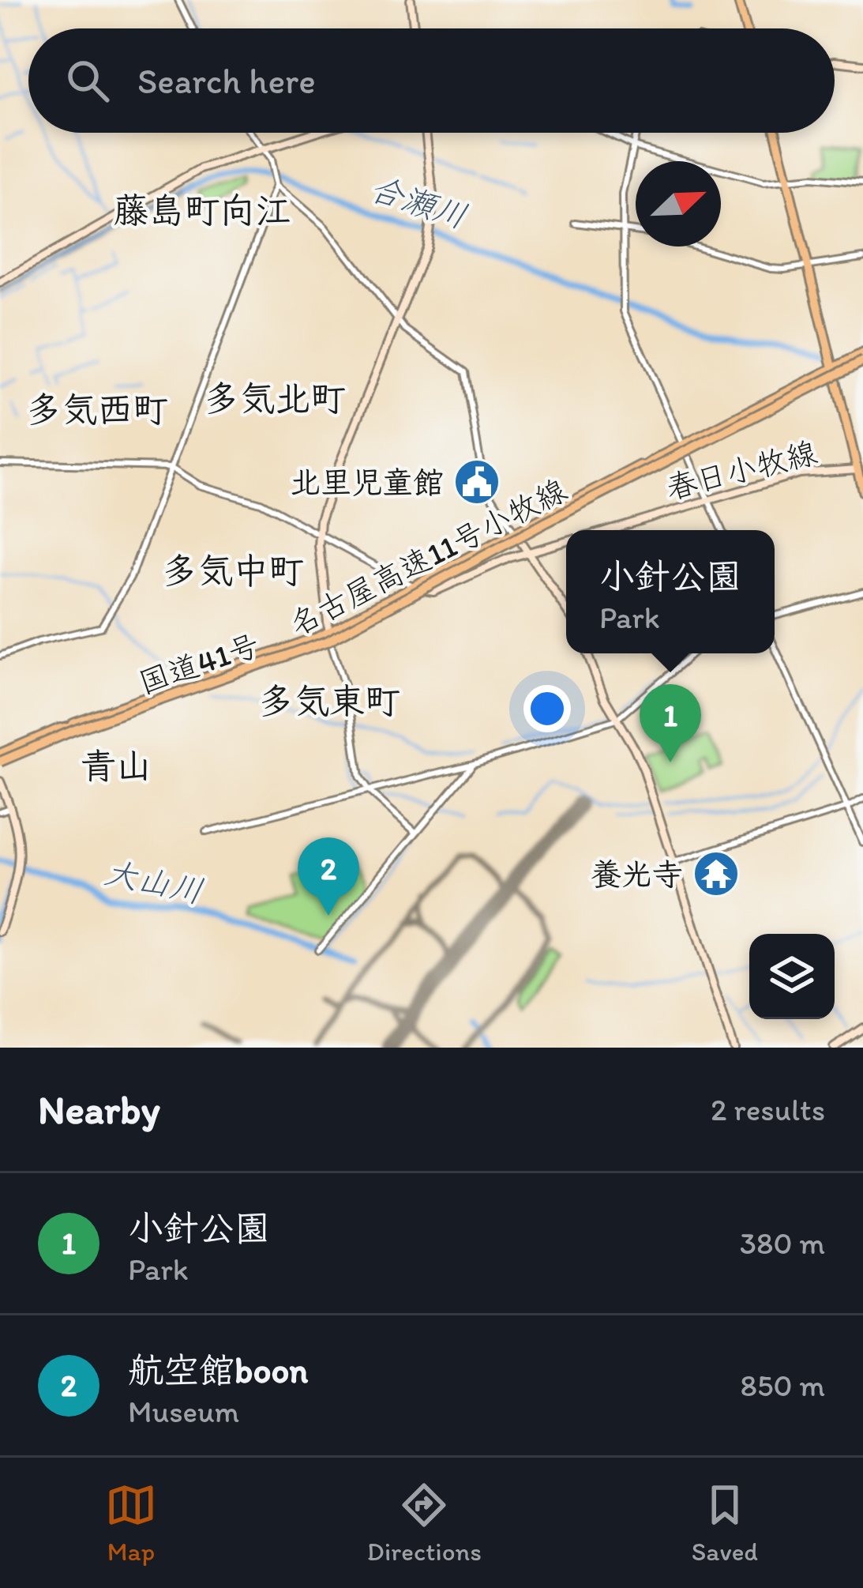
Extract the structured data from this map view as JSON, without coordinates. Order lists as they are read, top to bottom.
{
  "streets": {
    "highway": ["名古屋高速11号小牧線", "国道41号"],
    "main road": ["春日小牧線"]
  },
  "crossings": [
    ["名古屋高速11号小牧線", "国道41号"]
  ],
  "districts": [
    "藤島町向江",
    "多気北町",
    "多気西町",
    "多気中町",
    "多気東町",
    "青山"
  ],
  "water": ["合瀬川", "大山川"],
  "places": {
    "public building": ["北里児童館"],
    "temple": ["養光寺"]
  },
  "north": "top right",
  "page": {
    "search": "Search here",
    "popup": ["小針公園", "Park"],
    "pins": ["1", "2"],
    "heading": ["Nearby", "2 results"],
    "list": [
      {
        "mark": "1",
        "name": "小針公園",
        "note": "Park",
        "value": "380 m"
      },
      {
        "mark": "2",
        "name": "航空館boon",
        "note": "Museum",
        "value": "850 m"
      }
    ],
    "nav": ["Map", "Directions", "Saved"]
  }
}
